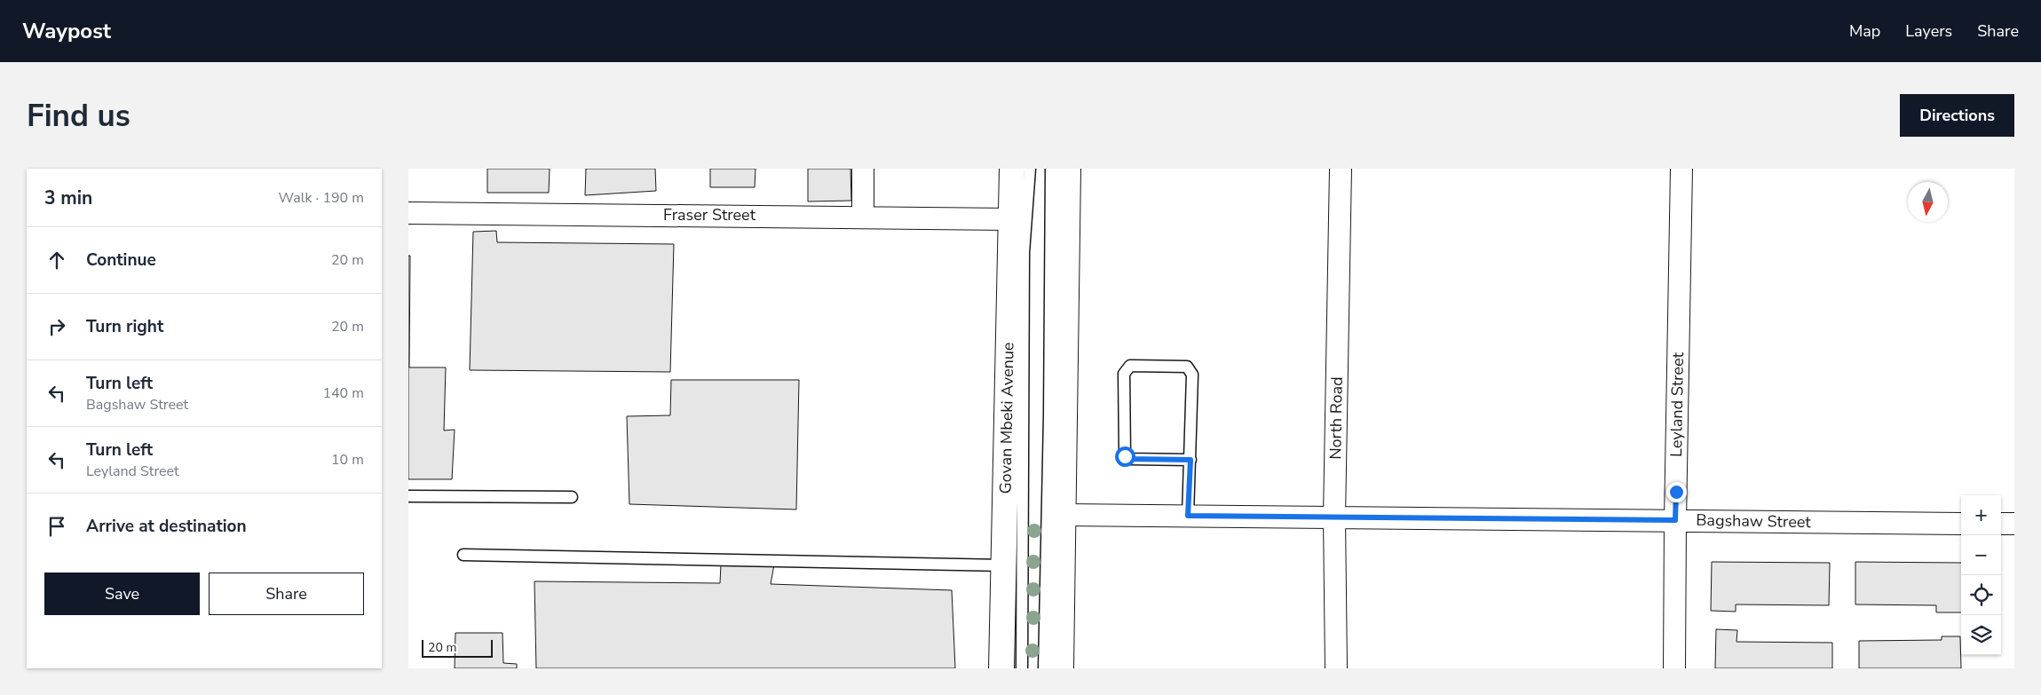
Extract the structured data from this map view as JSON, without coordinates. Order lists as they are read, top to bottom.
{
  "streets": {
    "main road": ["Govan Mbeki Avenue"],
    "street": [
      "Fraser Street",
      "Leyland Street",
      "North Road",
      "Bagshaw Street"
    ]
  },
  "crossings": [
    ["Fraser Street", "Govan Mbeki Avenue"],
    ["Leyland Street", "Bagshaw Street"],
    ["North Road", "Bagshaw Street"]
  ],
  "scale_bar": "20 m",
  "north": "bottom",
  "page": {
    "header": "Waypost",
    "nav": ["Map", "Layers", "Share"],
    "buttons": [
      "Directions",
      ["Save", "Share"]
    ],
    "title": "Find us",
    "heading": ["3 min", "Walk · 190 m"],
    "list": [
      ["Continue", "20 m"],
      ["Turn right", "20 m"],
      ["Turn left", "Bagshaw Street", "140 m"],
      ["Turn left", "Leyland Street", "10 m"],
      "Arrive at destination"
    ],
    "map_buttons": ["+", "−"],
    "scale": "20 m"
  }
}
